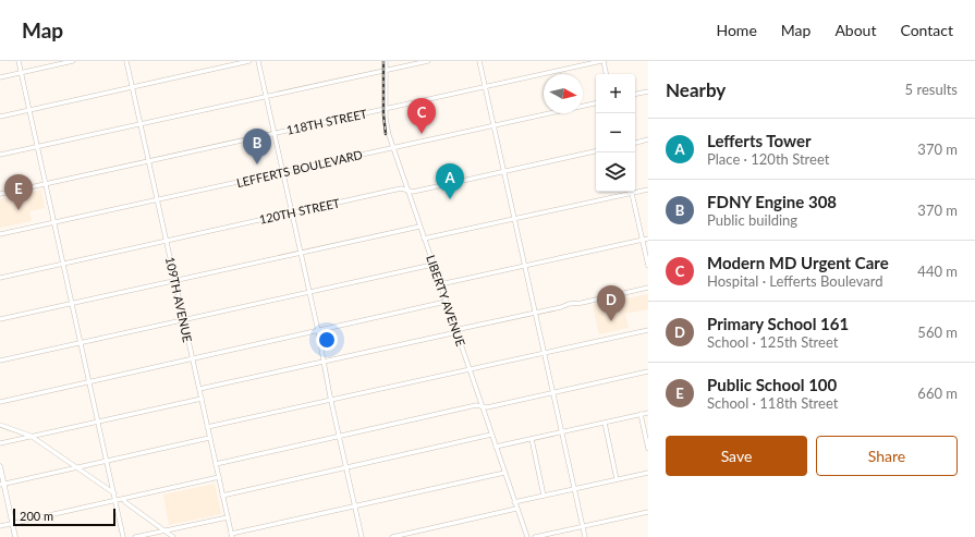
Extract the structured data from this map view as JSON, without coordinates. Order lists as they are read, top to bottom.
{
  "streets": {
    "street": [
      "118TH STREET",
      "LEFFERTS BOULEVARD",
      "120TH STREET",
      "109TH AVENUE",
      "LIBERTY AVENUE"
    ]
  },
  "crossings": [
    ["118TH STREET", "109TH AVENUE"],
    ["118TH STREET", "LIBERTY AVENUE"],
    ["LEFFERTS BOULEVARD", "109TH AVENUE"],
    ["LEFFERTS BOULEVARD", "LIBERTY AVENUE"],
    ["120TH STREET", "109TH AVENUE"],
    ["120TH STREET", "LIBERTY AVENUE"]
  ],
  "scale_bar": "200 m",
  "north": "right",
  "page": {
    "header": "Map",
    "nav": [
      "Home",
      "Map",
      "About",
      "Contact"
    ],
    "heading": ["Nearby", "5 results"],
    "map_buttons": ["+", "−"],
    "pins": [
      "C",
      "B",
      "A",
      "E",
      "D"
    ],
    "list": [
      {
        "mark": "A",
        "name": "Lefferts Tower",
        "note": "Place · 120th Street",
        "value": "370 m"
      },
      {
        "mark": "B",
        "name": "FDNY Engine 308",
        "note": "Public building",
        "value": "370 m"
      },
      {
        "mark": "C",
        "name": "Modern MD Urgent Care",
        "note": "Hospital · Lefferts Boulevard",
        "value": "440 m"
      },
      {
        "mark": "D",
        "name": "Primary School 161",
        "note": "School · 125th Street",
        "value": "560 m"
      },
      {
        "mark": "E",
        "name": "Public School 100",
        "note": "School · 118th Street",
        "value": "660 m"
      }
    ],
    "buttons": ["Save", "Share"],
    "scale": "200 m"
  }
}
